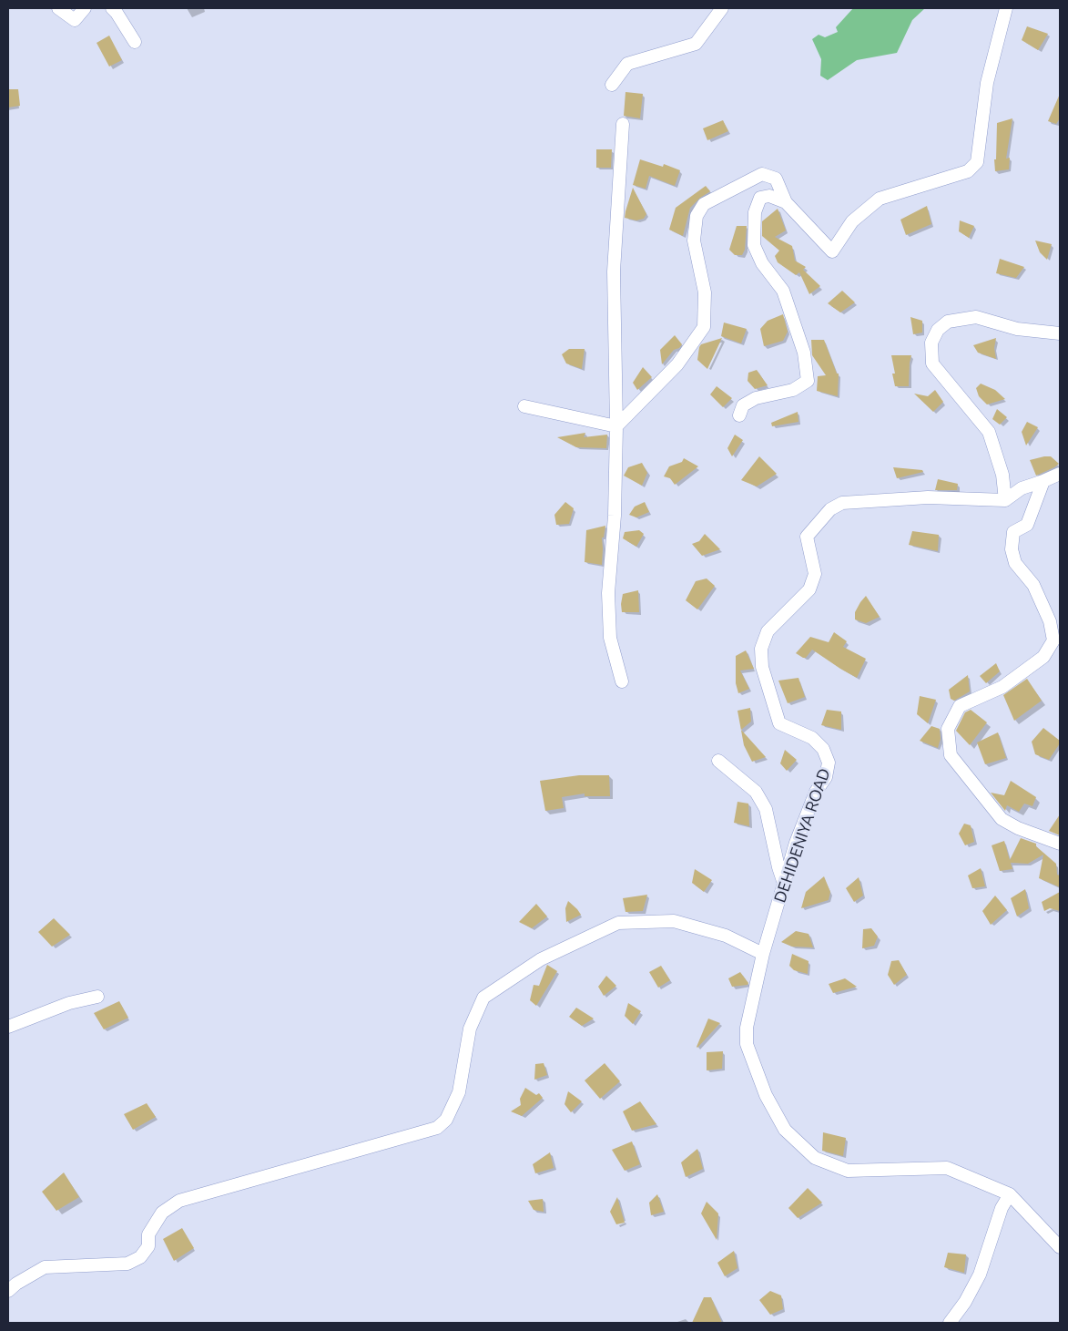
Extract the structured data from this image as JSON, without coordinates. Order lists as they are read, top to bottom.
{
  "streets": {
    "street": ["DEHIDENIYA ROAD"]
  }
}
